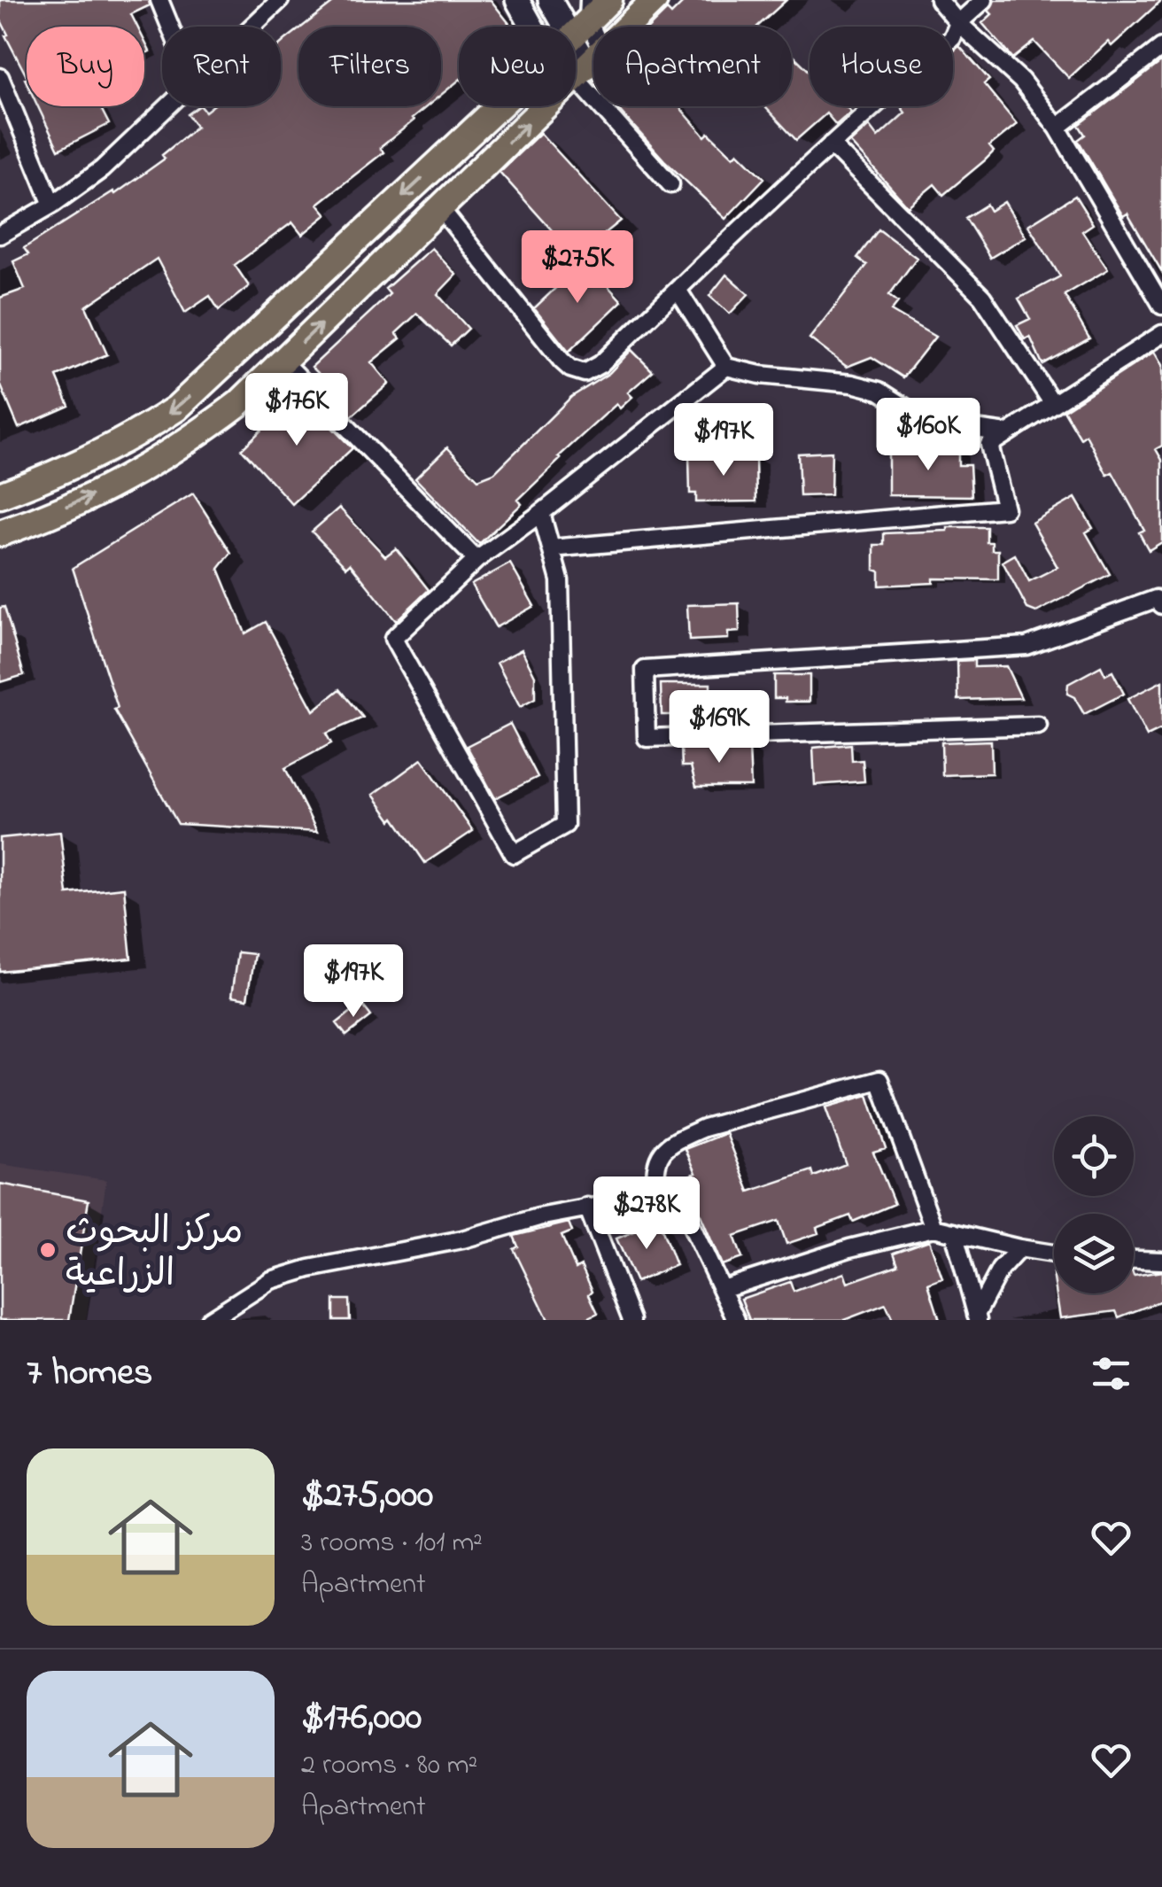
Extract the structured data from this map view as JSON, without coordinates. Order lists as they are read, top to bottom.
{
  "places": ["مركز البحوث الزراعية"],
  "page": {
    "chip": [
      "Buy",
      "Rent",
      "Filters",
      "New",
      "Apartment",
      "House"
    ],
    "price": [
      "$275K",
      "$176K",
      "$160K",
      "$197K",
      "$169K",
      "$197K",
      "$278K"
    ],
    "heading": "7 homes",
    "list": [
      {
        "name": "$275,000",
        "note": "3 rooms · 101 m² · Apartment"
      },
      {
        "name": "$176,000",
        "note": "2 rooms · 80 m² · Apartment"
      }
    ]
  }
}
